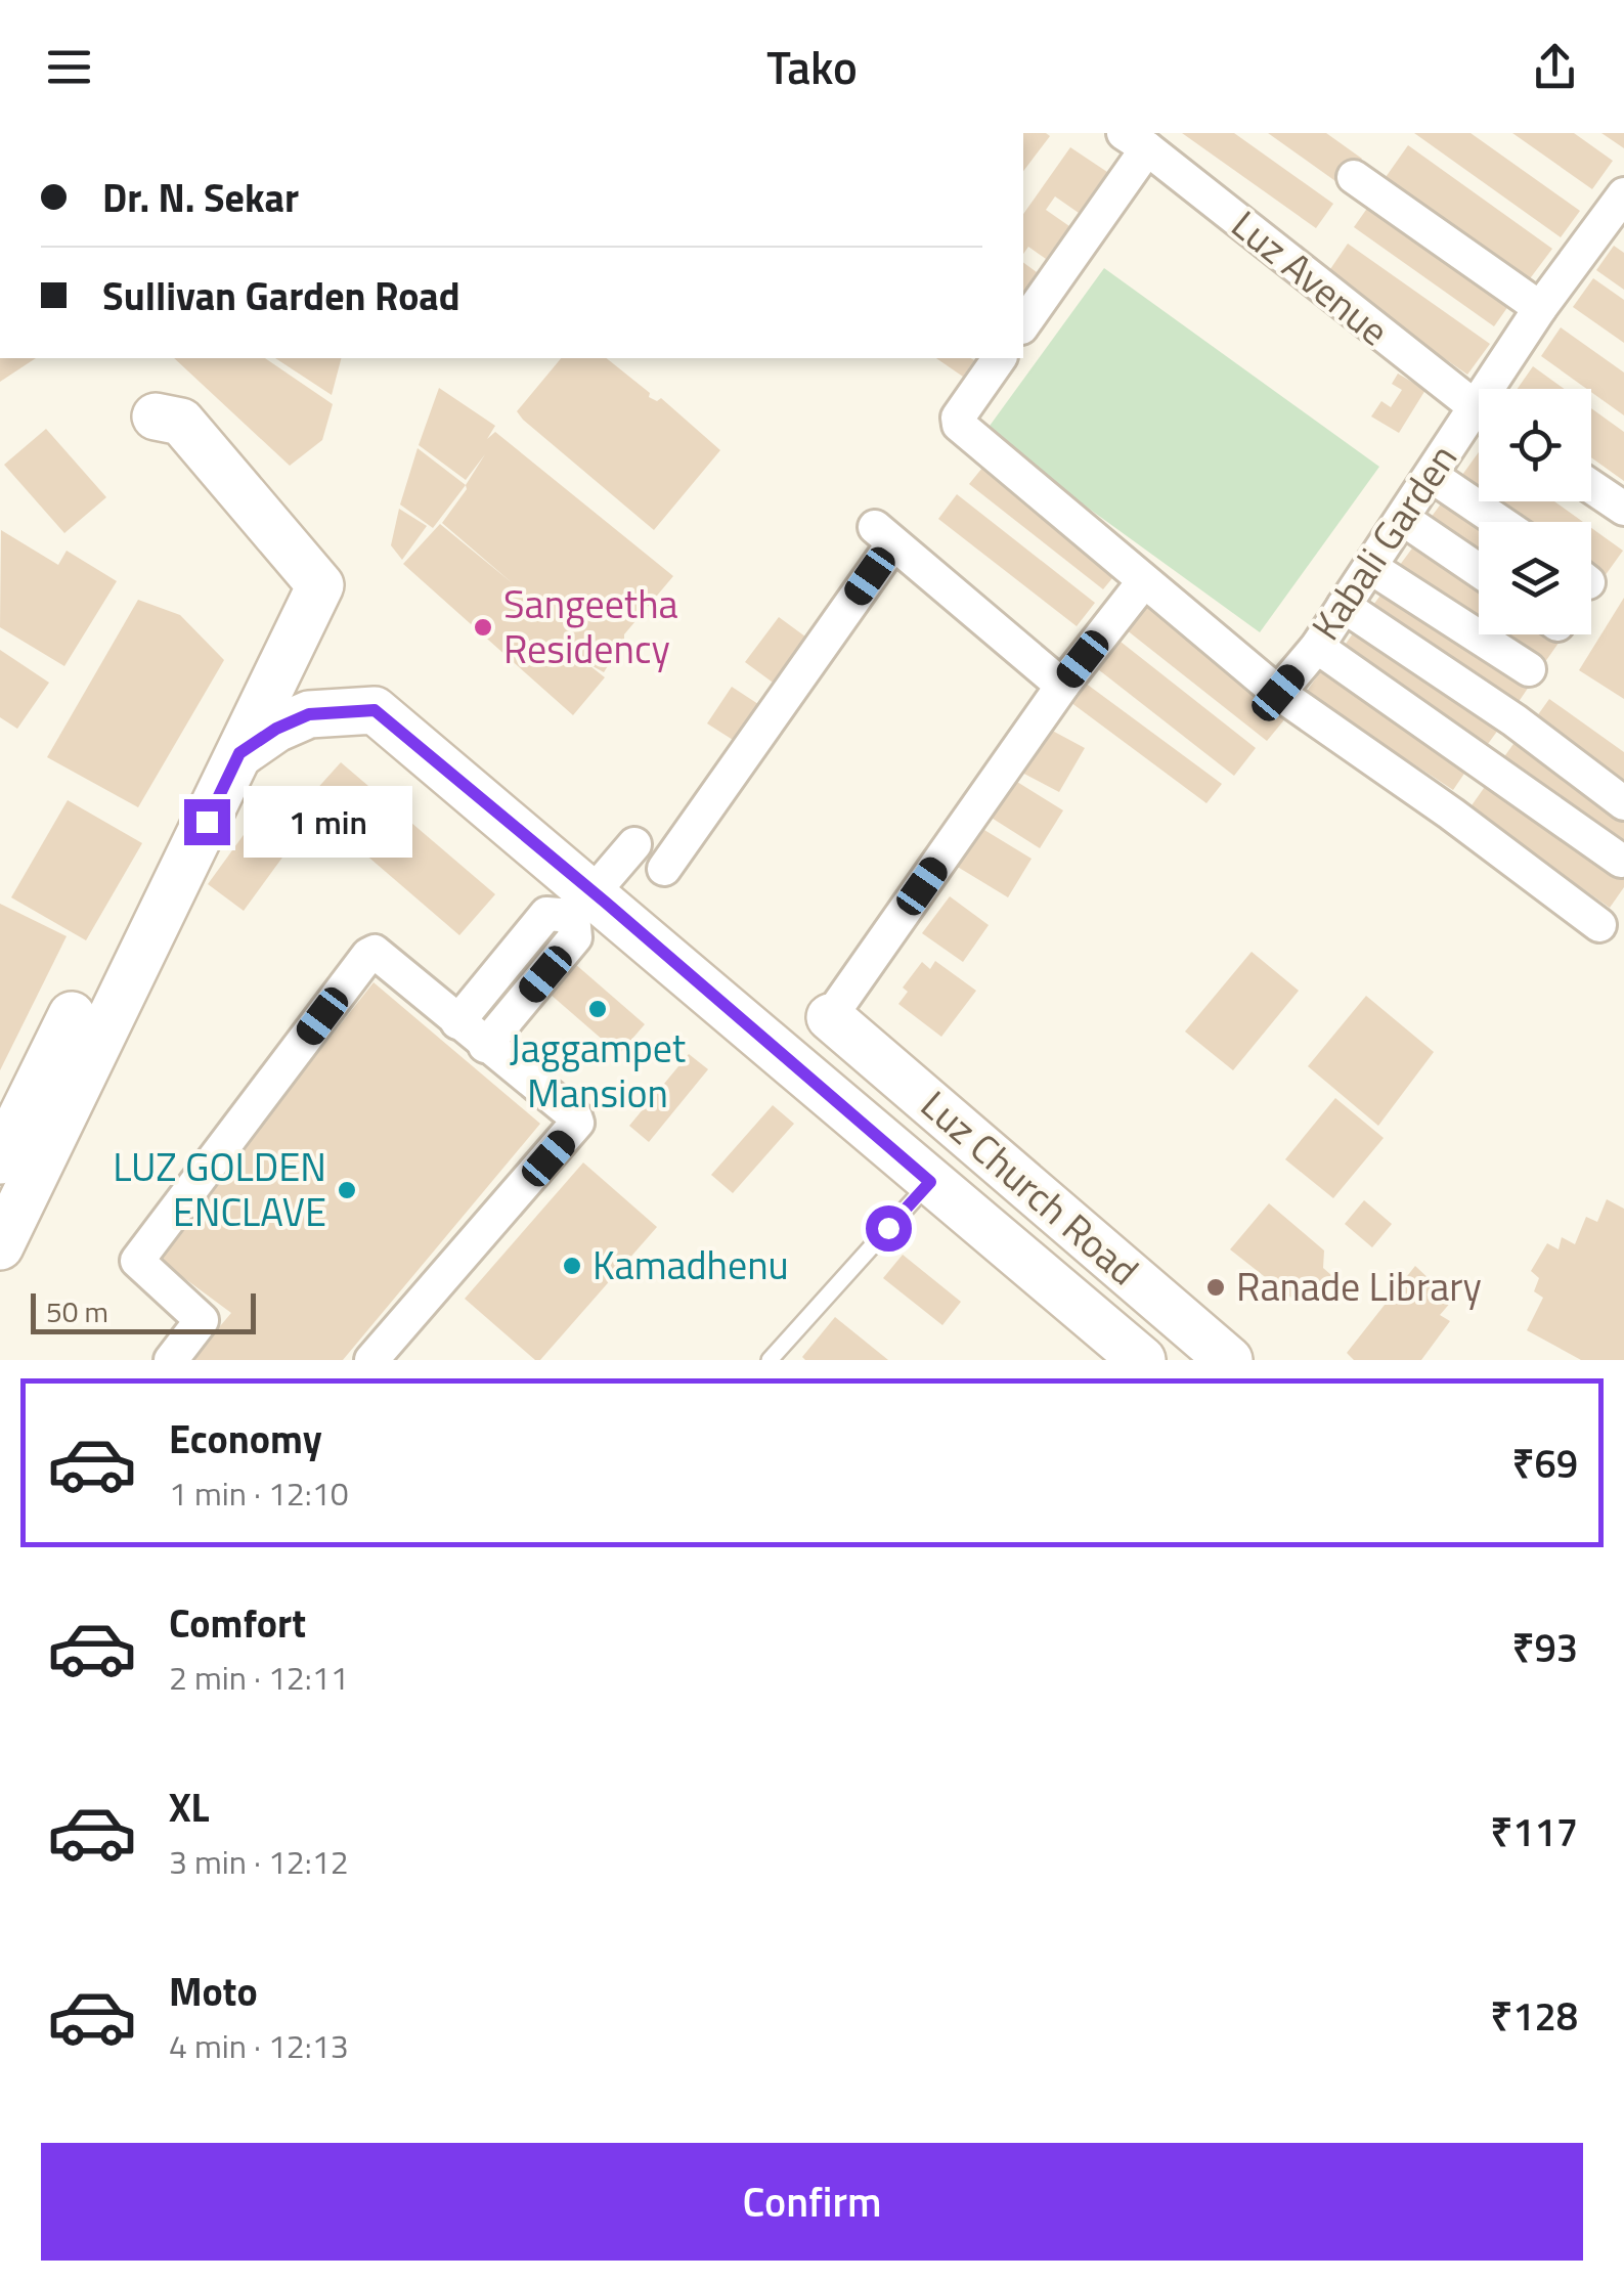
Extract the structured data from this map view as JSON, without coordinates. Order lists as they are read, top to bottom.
{
  "streets": {
    "main road": ["Luz Church Road"],
    "street": ["Luz Avenue", "Kabali Garden"]
  },
  "places": [
    "Sangeetha Residency",
    "Jaggampet Mansion",
    "LUZ GOLDEN ENCLAVE",
    "Kamadhenu",
    "Ranade Library"
  ],
  "scale_bar": "50 m",
  "page": {
    "header": "Tako",
    "banner": ["Dr. N. Sekar", "Sullivan Garden Road"],
    "bubble": "1 min",
    "scale": "50 m",
    "list": [
      {
        "name": "Economy",
        "note": "1 min · 12:10",
        "value": "₹69"
      },
      {
        "name": "Comfort",
        "note": "2 min · 12:11",
        "value": "₹93"
      },
      {
        "name": "XL",
        "note": "3 min · 12:12",
        "value": "₹117"
      },
      {
        "name": "Moto",
        "note": "4 min · 12:13",
        "value": "₹128"
      }
    ],
    "buttons": "Confirm"
  }
}
